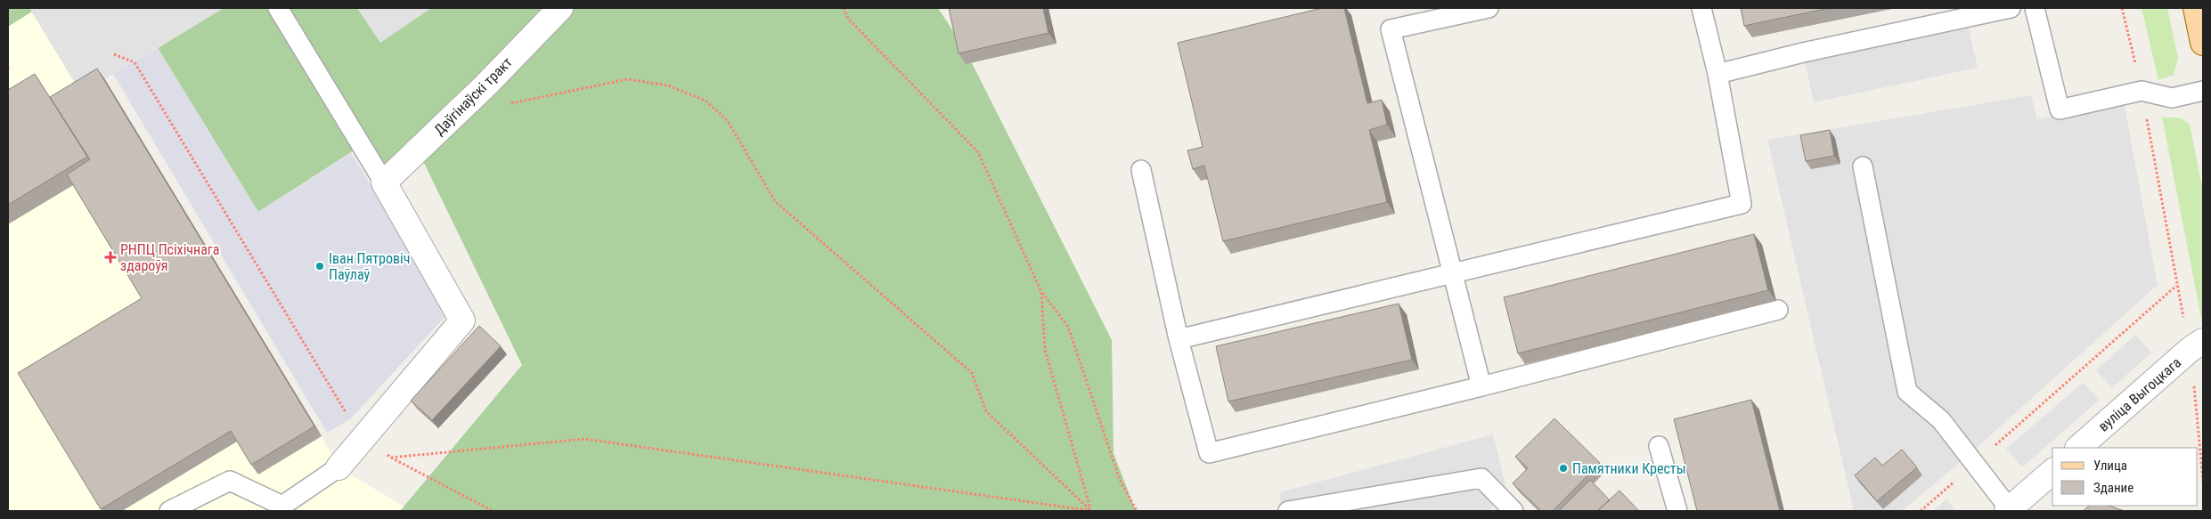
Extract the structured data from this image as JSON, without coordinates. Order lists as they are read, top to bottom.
{
  "streets": {
    "street": ["Даўгінаўскі тракт", "вуліца Выгоцкага"]
  },
  "places": {
    "health": ["РНПЦ Псіхічнага здароўя"],
    "other": ["Іван Пятровіч Паўлаў", "Памятники Кресты"]
  },
  "legend": ["Улица", "Здание"]
}
